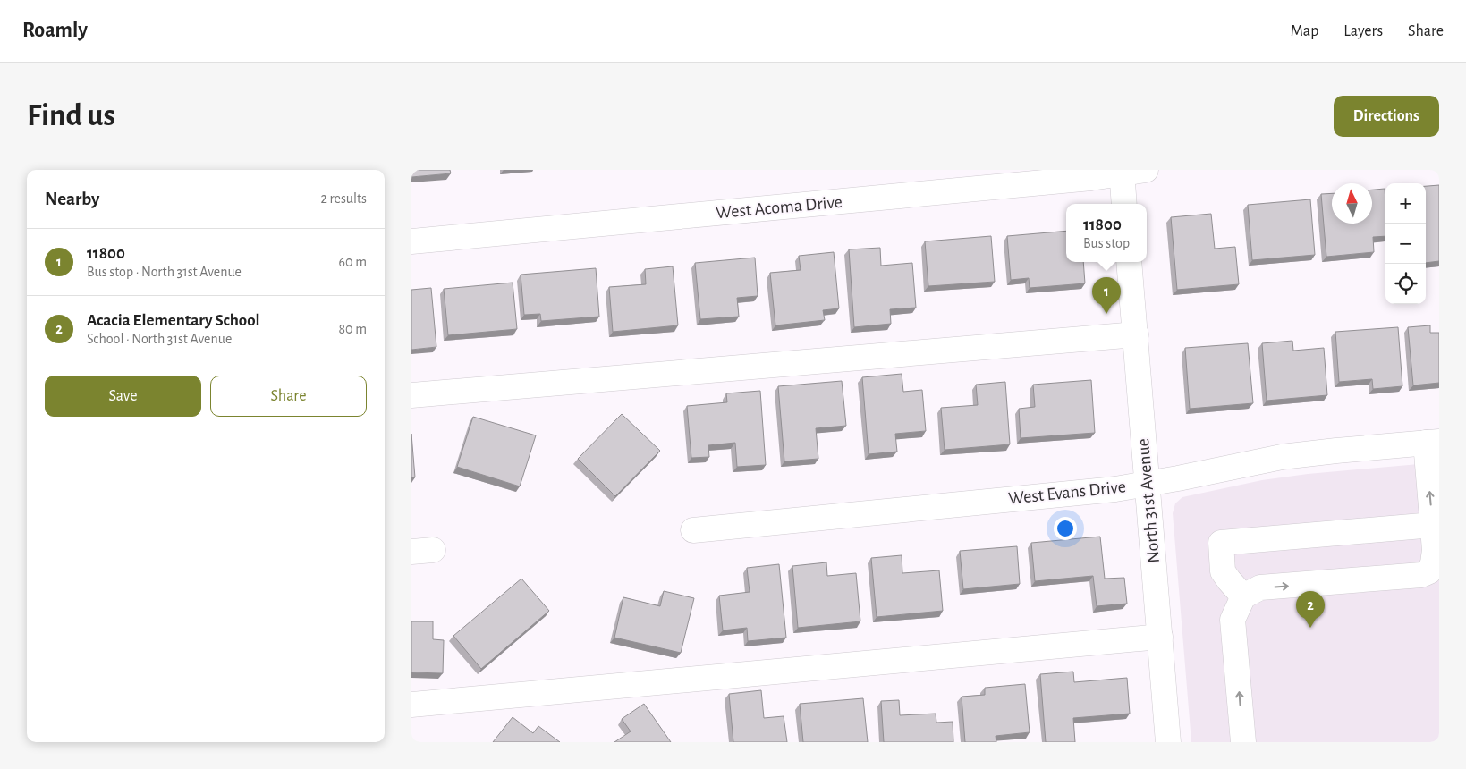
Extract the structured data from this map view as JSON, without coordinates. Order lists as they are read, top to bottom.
{
  "streets": {
    "street": ["West Acoma Drive", "West Evans Drive", "North 31st Avenue"]
  },
  "crossings": [
    ["West Evans Drive", "North 31st Avenue"]
  ],
  "north": "top",
  "page": {
    "header": "Roamly",
    "nav": ["Map", "Layers", "Share"],
    "buttons": [
      "Directions",
      ["Save", "Share"]
    ],
    "title": "Find us",
    "heading": ["Nearby", "2 results"],
    "map_buttons": ["+", "−"],
    "popup": ["11800", "Bus stop"],
    "list": [
      {
        "mark": "1",
        "name": "11800",
        "note": "Bus stop · North 31st Avenue",
        "value": "60 m"
      },
      {
        "mark": "2",
        "name": "Acacia Elementary School",
        "note": "School · North 31st Avenue",
        "value": "80 m"
      }
    ],
    "pins": ["1", "2"]
  }
}
